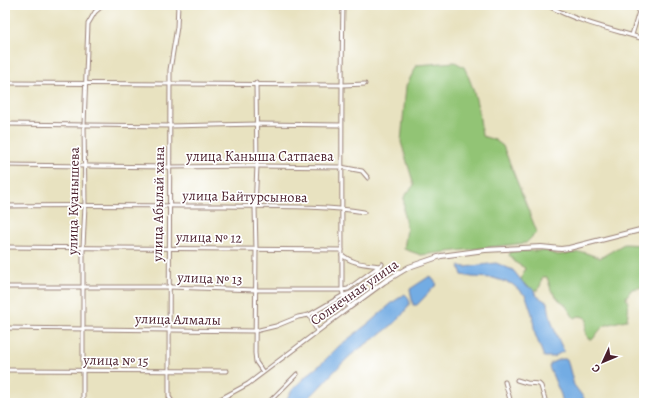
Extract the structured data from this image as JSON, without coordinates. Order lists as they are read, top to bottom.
{
  "streets": {
    "street": [
      "улица Каныша Сатпаева",
      "улица Байтурсынова",
      "улица Куанышева",
      "улица Абылай хана",
      "улица № 12",
      "улица № 13",
      "Солнечная улица",
      "улица Алмалы",
      "улица № 15"
    ]
  },
  "crossings": [
    ["улица Каныша Сатпаева", "улица Куанышева"],
    ["улица Каныша Сатпаева", "улица Абылай хана"],
    ["улица Байтурсынова", "улица Куанышева"],
    ["улица Байтурсынова", "улица Абылай хана"],
    ["улица Куанышева", "улица № 12"],
    ["улица Куанышева", "улица № 13"],
    ["улица Куанышева", "улица Алмалы"],
    ["улица Куанышева", "улица № 15"],
    ["улица Абылай хана", "улица № 12"],
    ["улица Абылай хана", "улица № 13"],
    ["улица Абылай хана", "улица Алмалы"],
    ["улица Абылай хана", "улица № 15"]
  ],
  "north": "bottom left"
}
